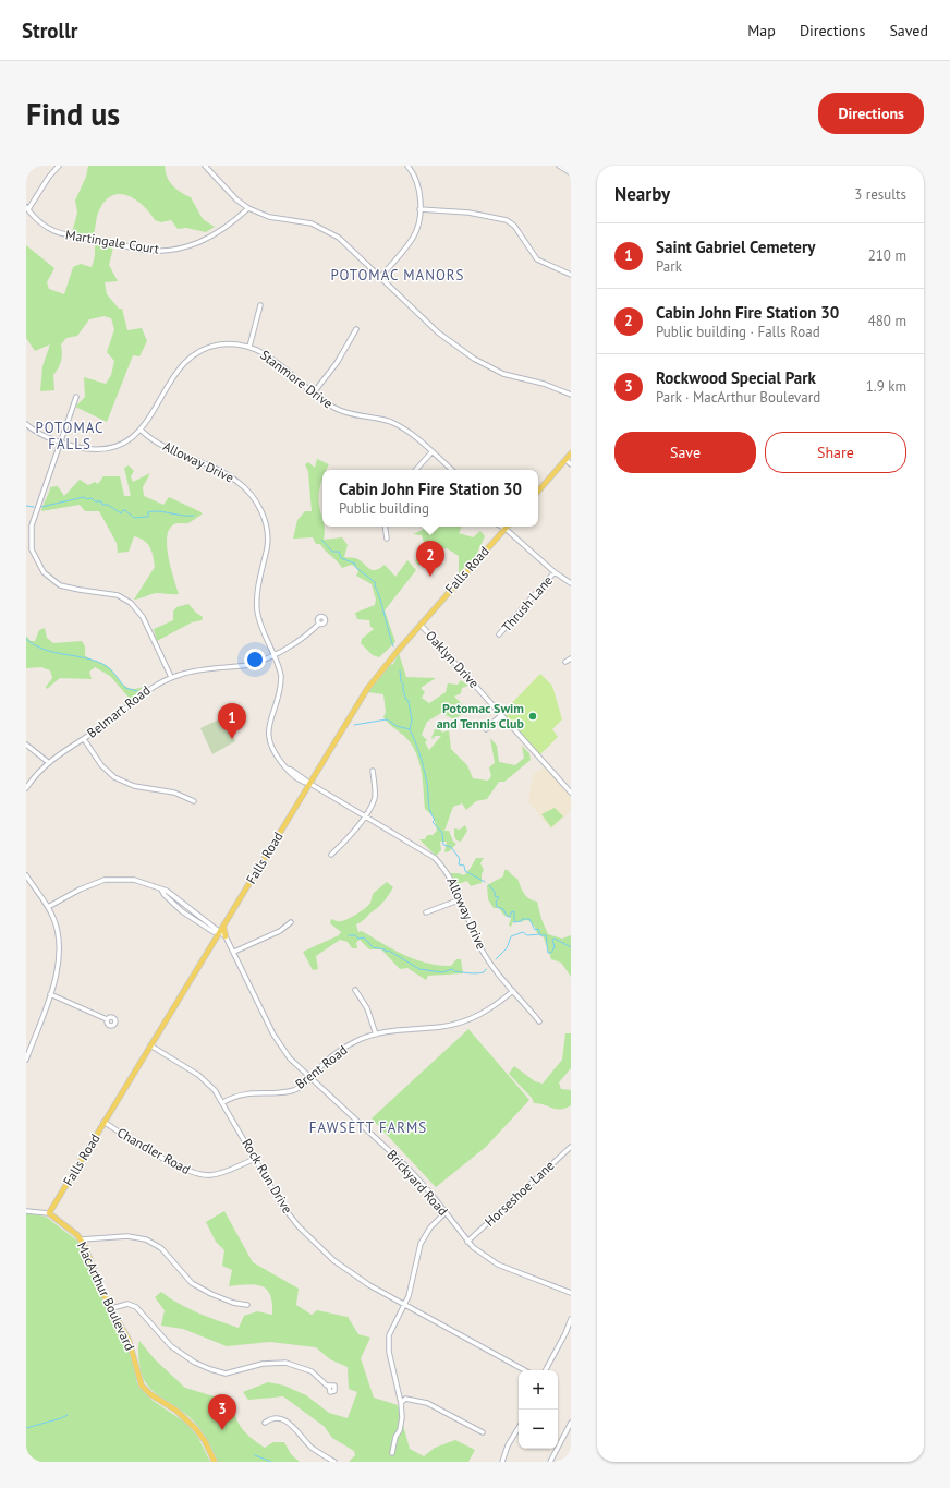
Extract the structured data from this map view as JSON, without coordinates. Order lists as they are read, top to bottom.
{
  "streets": {
    "main road": ["Falls Road", "MacArthur Boulevard"],
    "street": [
      "Martingale Court",
      "Stanmore Drive",
      "Alloway Drive",
      "Thrush Lane",
      "Oaklyn Drive",
      "Belmart Road",
      "Brent Road",
      "Chandler Road",
      "Rock Run Drive",
      "Brickyard Road",
      "Horseshoe Lane"
    ]
  },
  "crossings": [
    ["Stanmore Drive", "Alloway Drive"],
    ["Alloway Drive", "Falls Road"],
    ["Alloway Drive", "Belmart Road"],
    ["Alloway Drive", "Brent Road"],
    ["Falls Road", "Oaklyn Drive"],
    ["Falls Road", "Chandler Road"],
    ["Falls Road", "Rock Run Drive"],
    ["Falls Road", "Brickyard Road"],
    ["Falls Road", "MacArthur Boulevard"],
    ["Brent Road", "Rock Run Drive"],
    ["Brent Road", "Brickyard Road"],
    ["Chandler Road", "Rock Run Drive"],
    ["Brickyard Road", "Horseshoe Lane"]
  ],
  "districts": ["POTOMAC MANORS", "POTOMAC FALLS", "FAWSETT FARMS"],
  "places": ["Potomac Swim and Tennis Club"],
  "page": {
    "header": "Strollr",
    "nav": ["Map", "Directions", "Saved"],
    "buttons": [
      "Directions",
      ["Save", "Share"]
    ],
    "title": "Find us",
    "heading": ["Nearby", "3 results"],
    "list": [
      {
        "mark": "1",
        "name": "Saint Gabriel Cemetery",
        "note": "Park",
        "value": "210 m"
      },
      {
        "mark": "2",
        "name": "Cabin John Fire Station 30",
        "note": "Public building · Falls Road",
        "value": "480 m"
      },
      {
        "mark": "3",
        "name": "Rockwood Special Park",
        "note": "Park · MacArthur Boulevard",
        "value": "1.9 km"
      }
    ],
    "popup": ["Cabin John Fire Station 30", "Public building"],
    "pins": ["2", "1", "3"],
    "map_buttons": ["+", "−"]
  }
}
